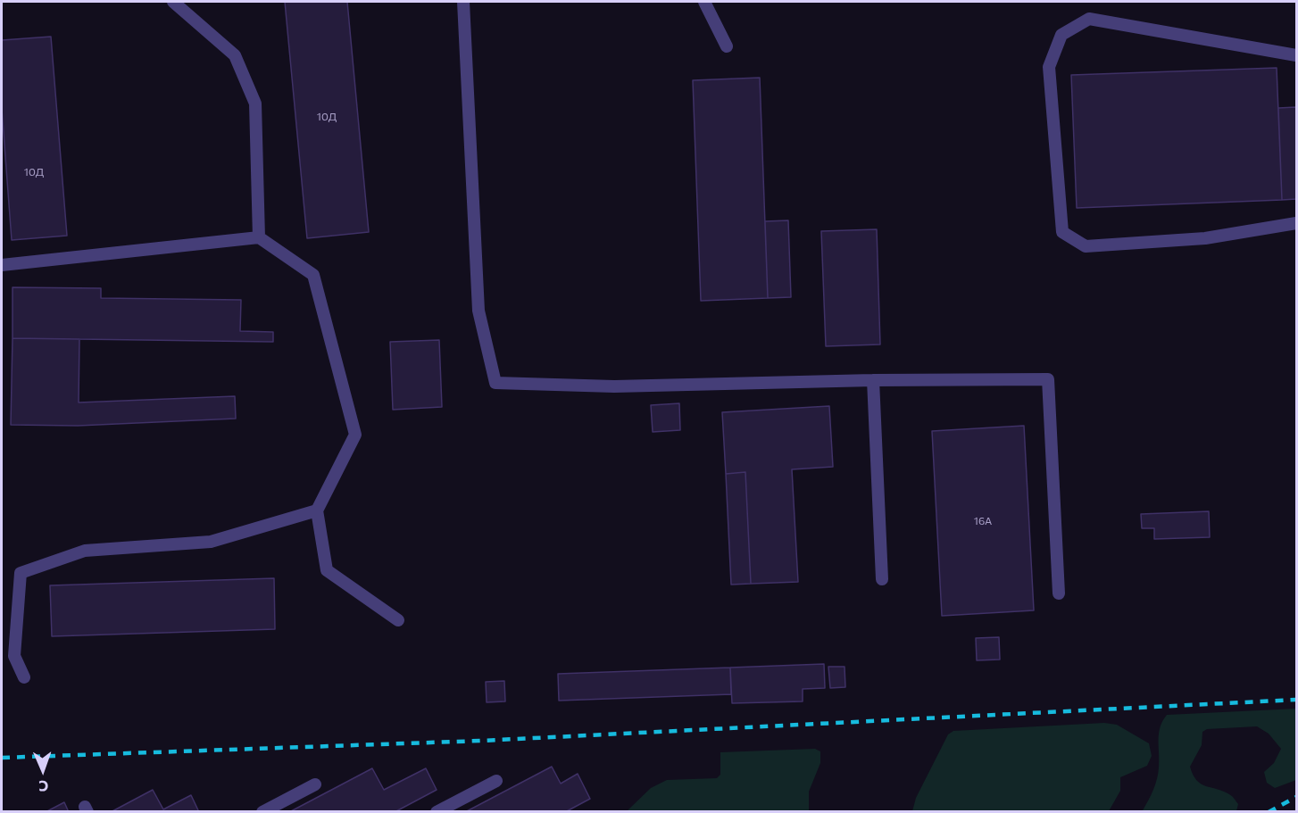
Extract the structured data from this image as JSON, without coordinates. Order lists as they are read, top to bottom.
{
  "house_numbers": ["10Д", "10Д", "16А"],
  "north": "bottom"
}
